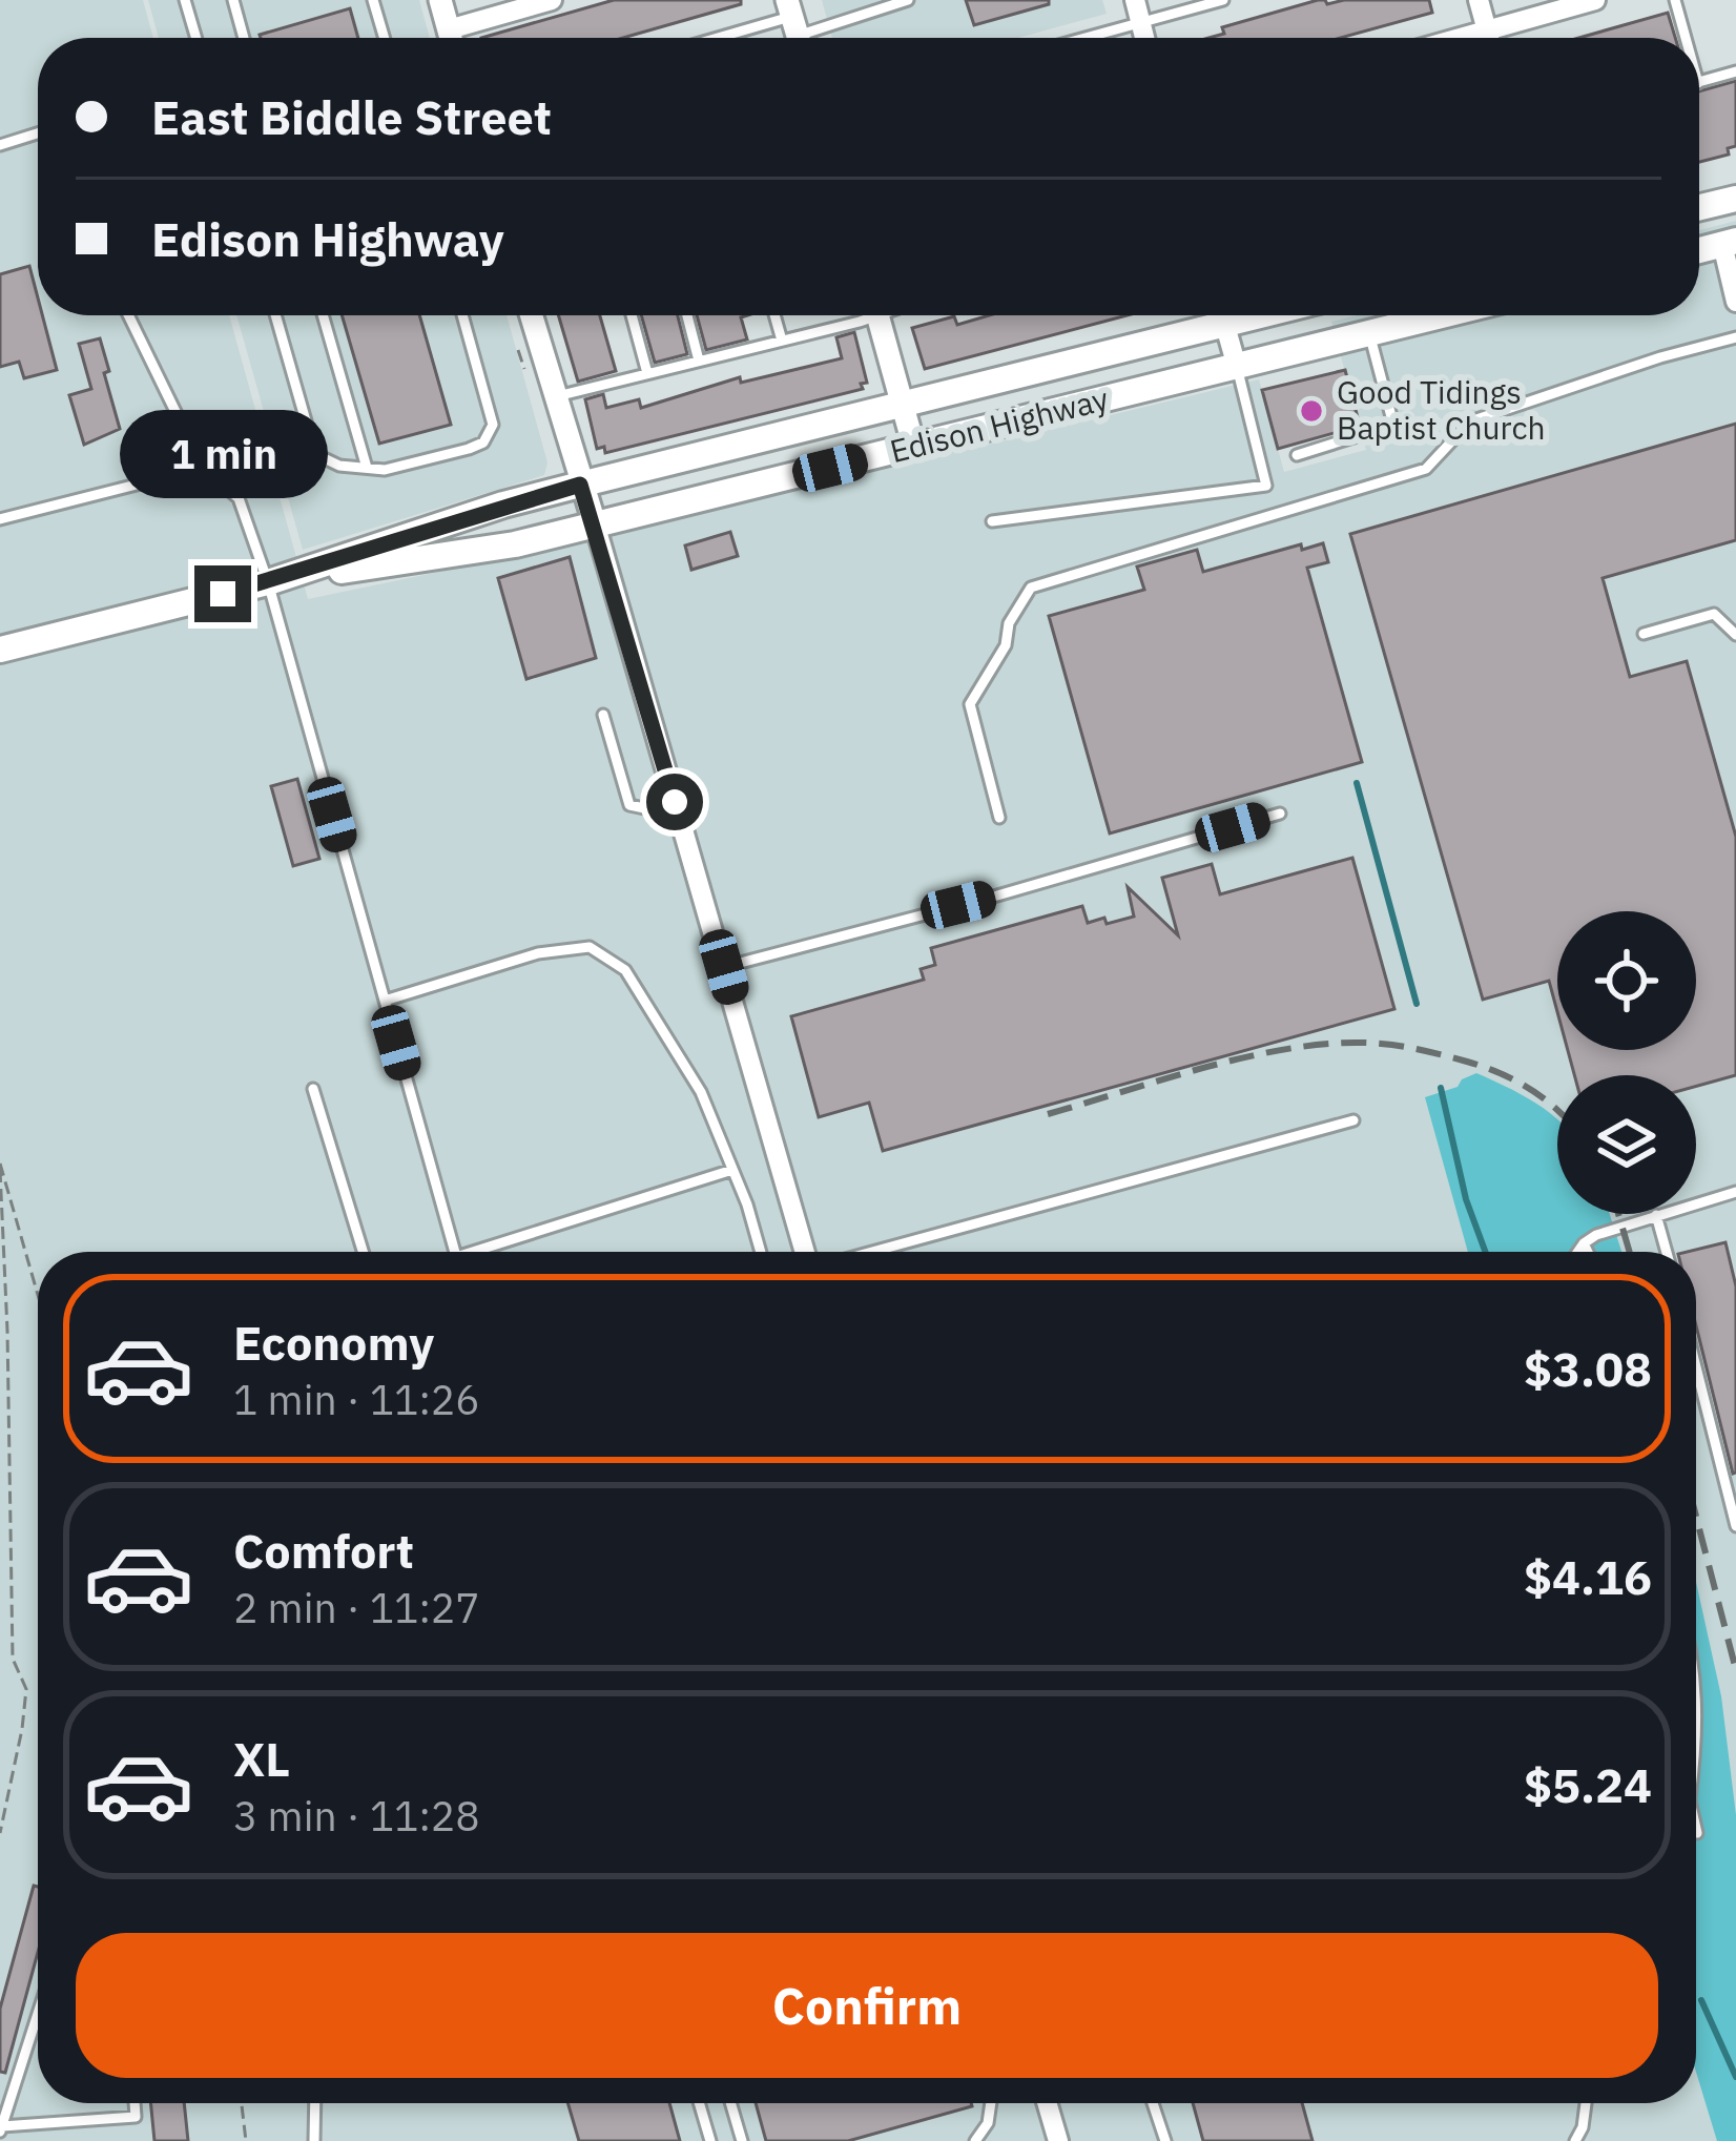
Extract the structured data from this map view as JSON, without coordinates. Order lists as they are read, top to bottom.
{
  "streets": {
    "main road": ["Edison Highway"]
  },
  "places": ["Good Tidings Baptist Church"],
  "page": {
    "banner": ["East Biddle Street", "Edison Highway"],
    "bubble": "1 min",
    "list": [
      {
        "name": "Economy",
        "note": "1 min · 11:26",
        "value": "$3.08"
      },
      {
        "name": "Comfort",
        "note": "2 min · 11:27",
        "value": "$4.16"
      },
      {
        "name": "XL",
        "note": "3 min · 11:28",
        "value": "$5.24"
      }
    ],
    "buttons": "Confirm"
  }
}
